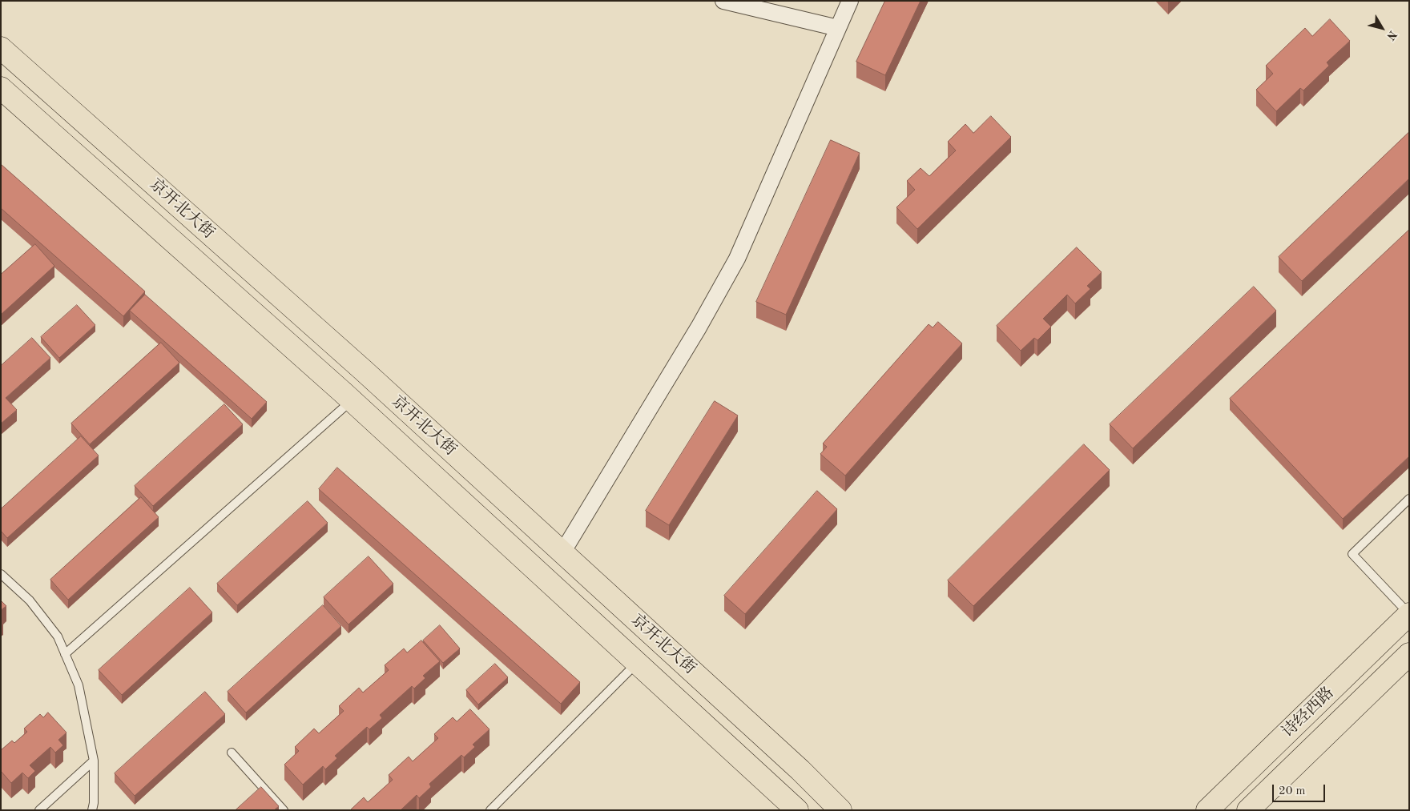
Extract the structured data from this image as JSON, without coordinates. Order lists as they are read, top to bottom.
{
  "streets": {
    "main road": ["京开北大街", "诗经西路"]
  },
  "scale_bar": "20 m",
  "north": "bottom right"
}
